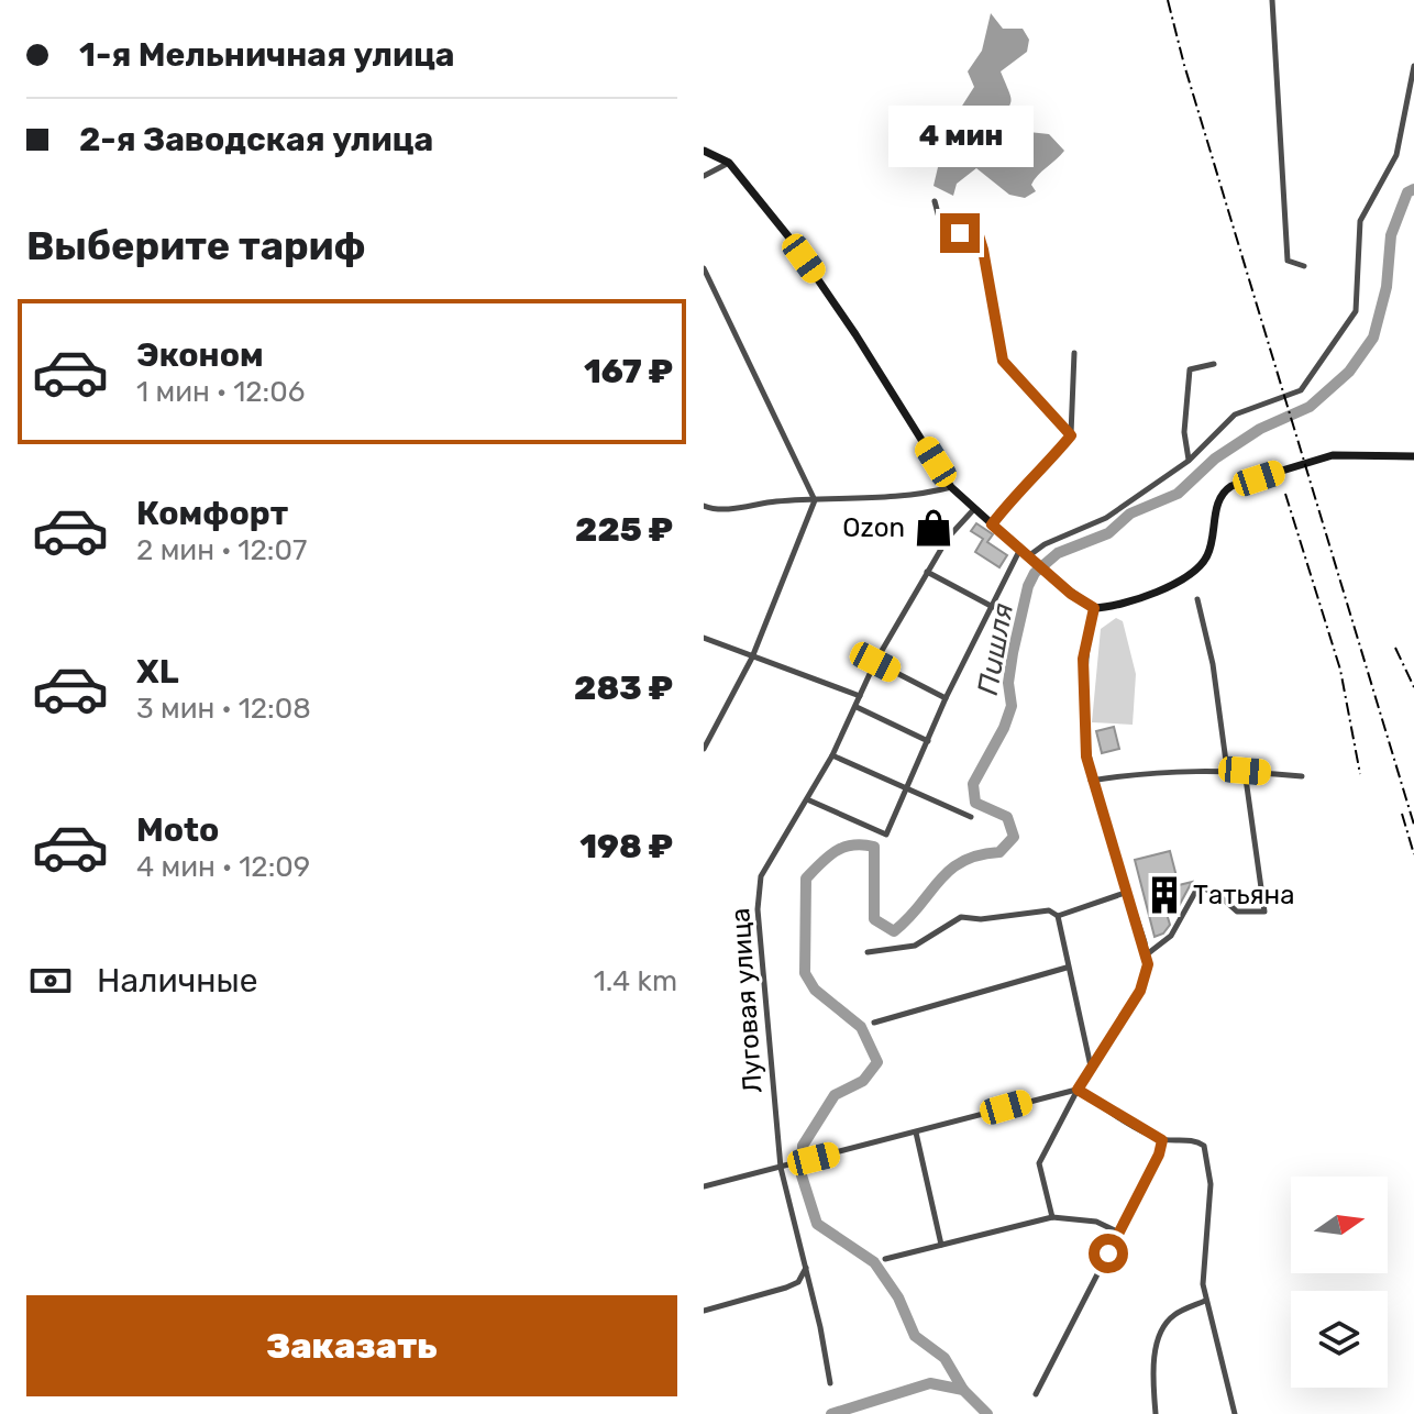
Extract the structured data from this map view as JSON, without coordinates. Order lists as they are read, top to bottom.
{
  "streets": {
    "street": ["Луговая улица"]
  },
  "water": ["Пишля"],
  "places": {
    "shop": ["Ozon"],
    "building": ["Татьяна"]
  },
  "north": "right",
  "page": {
    "banner": ["1-я Мельничная улица", "2-я Заводская улица"],
    "bubble": "4 мин",
    "heading": "Выберите тариф",
    "list": [
      {
        "name": "Эконом",
        "note": "1 мин · 12:06",
        "value": "167 ₽"
      },
      {
        "name": "Комфорт",
        "note": "2 мин · 12:07",
        "value": "225 ₽"
      },
      {
        "name": "XL",
        "note": "3 мин · 12:08",
        "value": "283 ₽"
      },
      {
        "name": "Moto",
        "note": "4 мин · 12:09",
        "value": "198 ₽"
      }
    ],
    "pay": ["Наличные", "1.4 km"],
    "buttons": "Заказать"
  }
}
